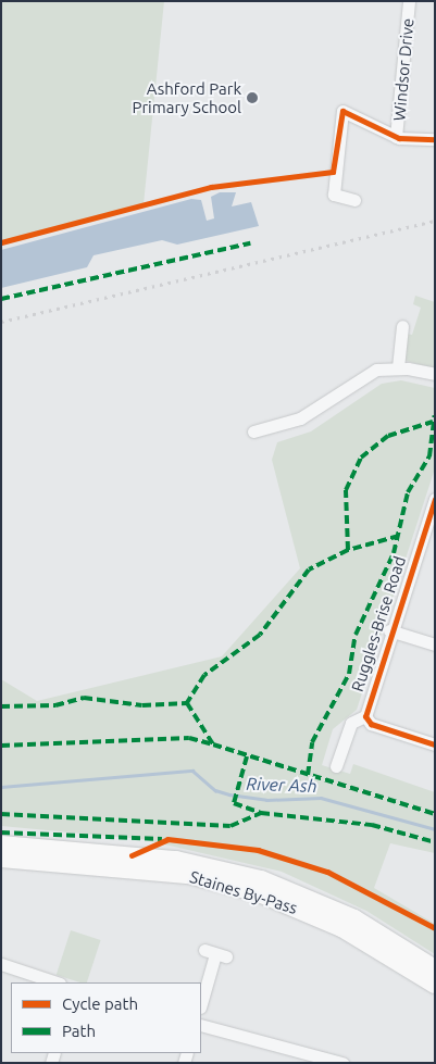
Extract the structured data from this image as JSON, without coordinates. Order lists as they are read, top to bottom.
{
  "streets": {
    "highway": ["Staines By-Pass"],
    "street": ["Windsor Drive", "Ruggles-Brise Road"]
  },
  "water": ["River Ash"],
  "places": ["Ashford Park Primary School"],
  "legend": ["Cycle path", "Path"]
}
